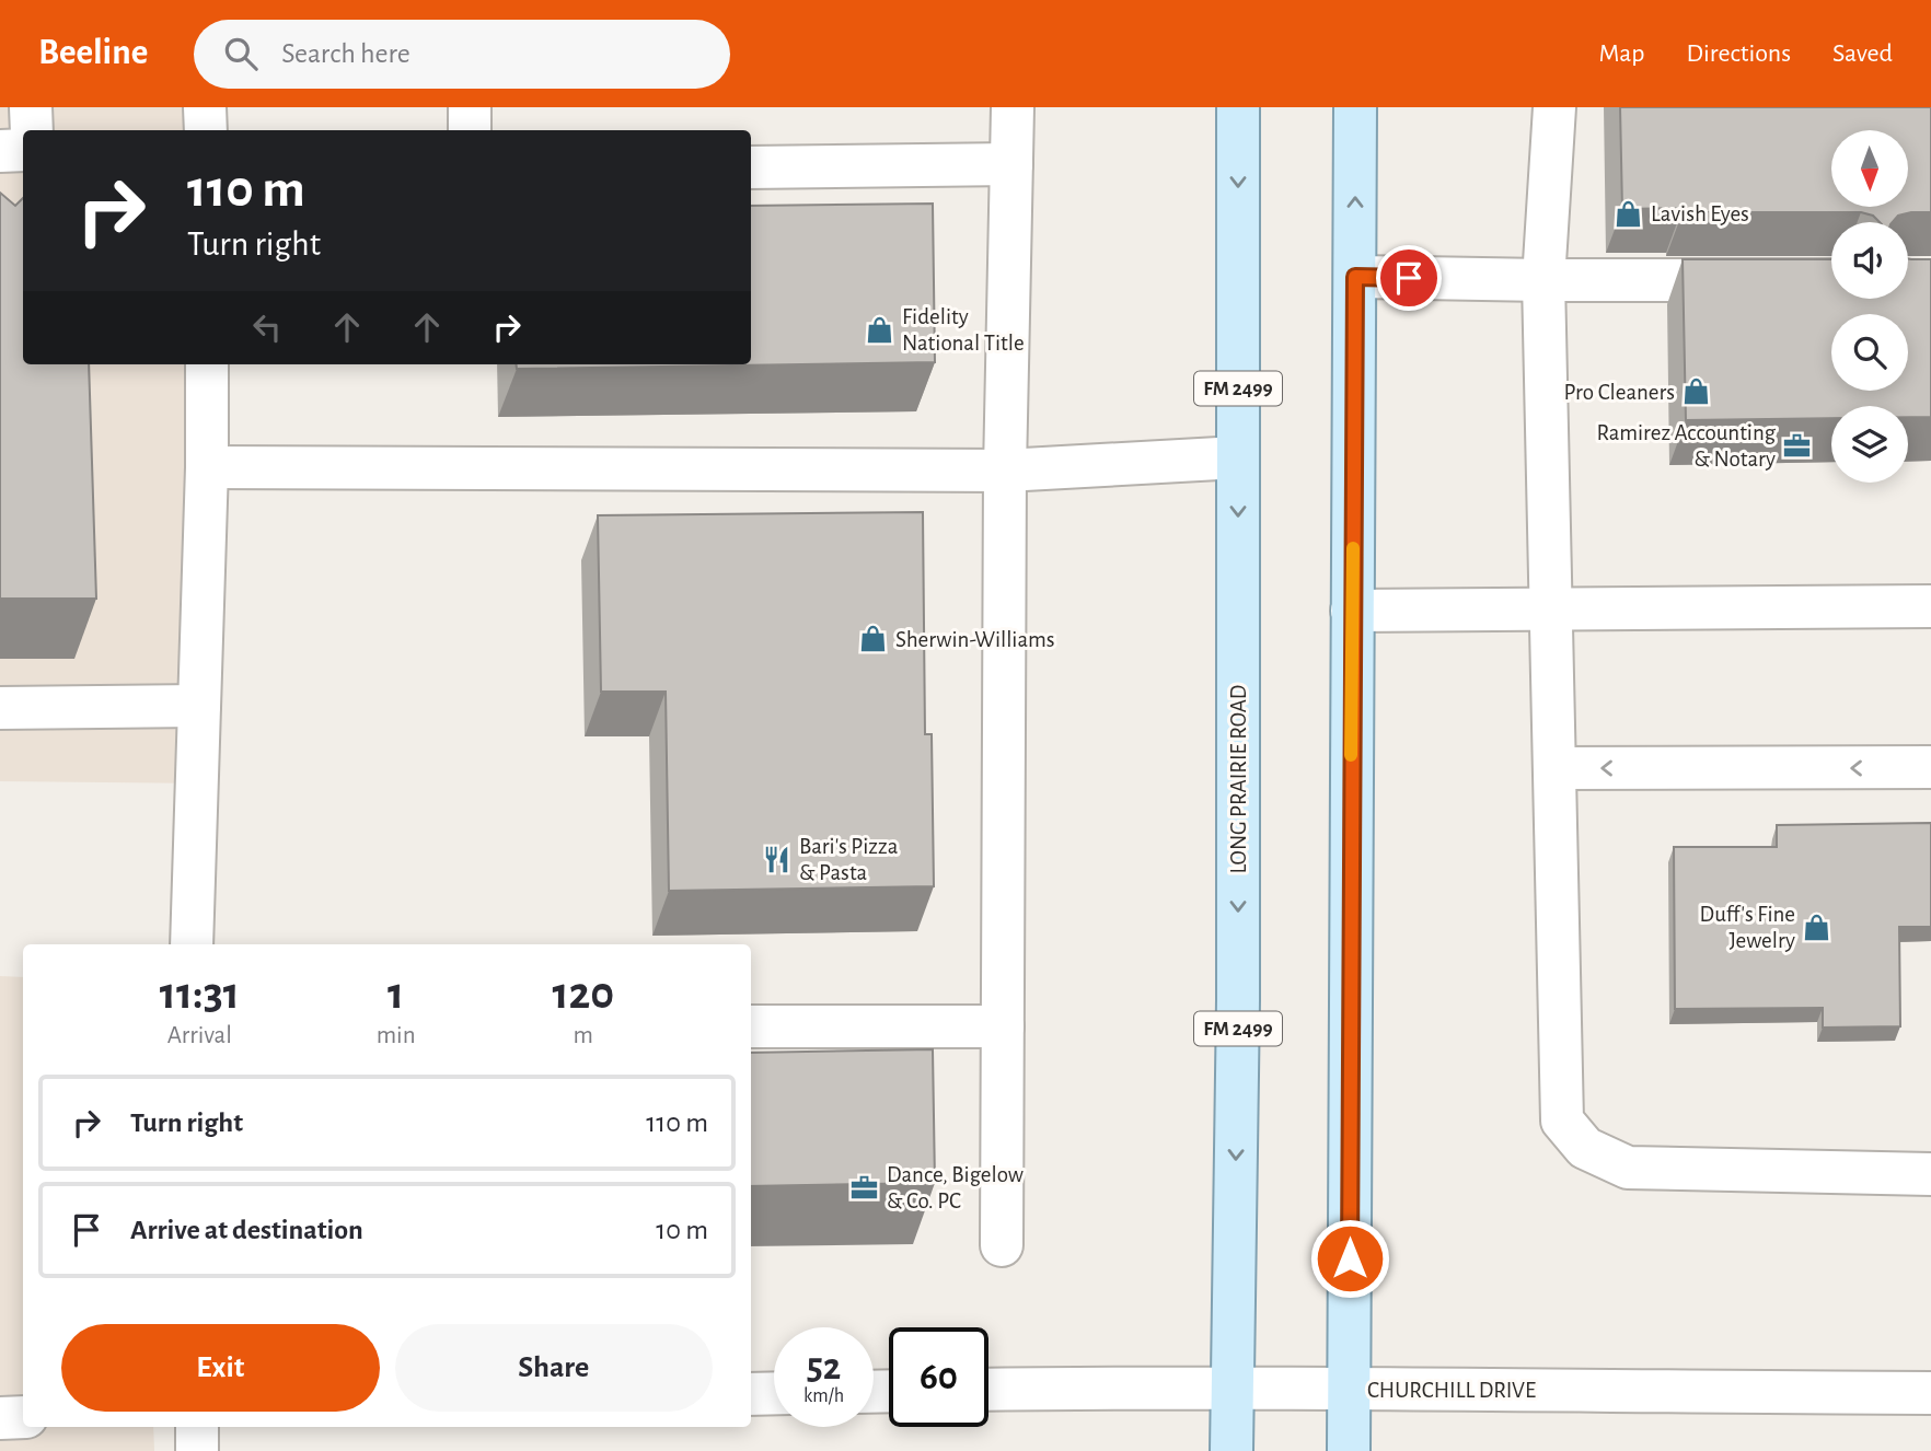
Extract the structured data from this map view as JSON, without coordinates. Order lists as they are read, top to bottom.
{
  "streets": {
    "main road": ["FM 2499", "LONG PRAIRIE ROAD"],
    "street": ["CHURCHILL DRIVE"]
  },
  "crossings": [
    ["LONG PRAIRIE ROAD", "CHURCHILL DRIVE"]
  ],
  "places": {
    "shop": [
      "Lavish Eyes",
      "Fidelity National Title",
      "Pro Cleaners",
      "Sherwin-Williams",
      "Duff's Fine Jewelry"
    ],
    "office": ["Ramirez Accounting & Notary", "Dance, Bigelow & Co. PC"],
    "restaurant": ["Bari's Pizza & Pasta"]
  },
  "north": "bottom",
  "page": {
    "header": "Beeline",
    "search": "Search here",
    "nav": ["Map", "Directions", "Saved"],
    "turn": ["110 m", "Turn right"],
    "eta": [
      "11:31",
      "Arrival",
      "1",
      "min",
      "120",
      "m"
    ],
    "list": [
      {
        "name": "Turn right",
        "value": "110 m"
      },
      {
        "name": "Arrive at destination",
        "value": "10 m"
      }
    ],
    "buttons": ["Exit", "Share"],
    "speed": "52 km/h",
    "limit": "60"
  }
}
